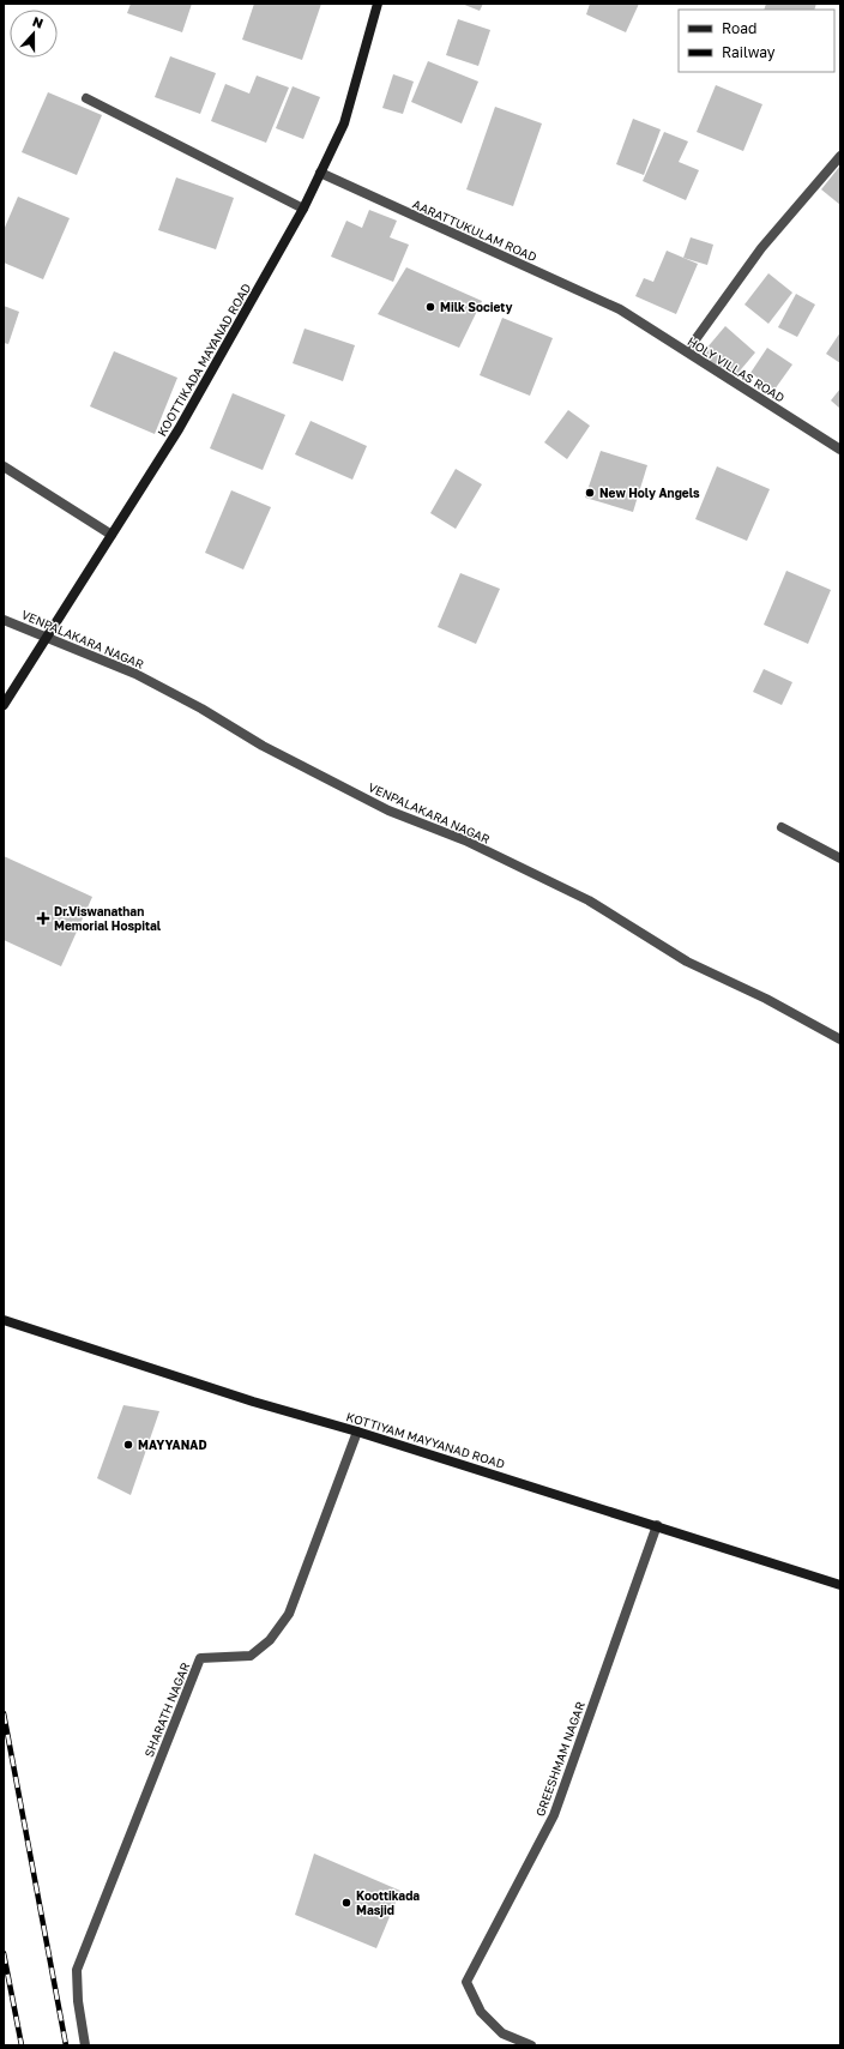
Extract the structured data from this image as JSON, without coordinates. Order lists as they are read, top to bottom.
{
  "streets": {
    "main road": ["KOOTTIKADA MAYANAD ROAD", "KOTTIYAM MAYYANAD ROAD"],
    "street": [
      "AARATTUKULAM ROAD",
      "HOLY VILLAS ROAD",
      "VENPALAKARA NAGAR",
      "SHARATH NAGAR",
      "GREESHMAM NAGAR"
    ]
  },
  "crossings": [
    ["AARATTUKULAM ROAD", "KOOTTIKADA MAYANAD ROAD"],
    ["AARATTUKULAM ROAD", "HOLY VILLAS ROAD"],
    ["KOOTTIKADA MAYANAD ROAD", "VENPALAKARA NAGAR"],
    ["KOTTIYAM MAYYANAD ROAD", "SHARATH NAGAR"],
    ["KOTTIYAM MAYYANAD ROAD", "GREESHMAM NAGAR"]
  ],
  "places": {
    "other": [
      "Milk Society",
      "New Holy Angels",
      "MAYYANAD",
      "Koottikada Masjid"
    ],
    "health": ["Dr.Viswanathan Memorial Hospital"]
  },
  "legend": ["Road", "Railway"],
  "north": "top"
}
